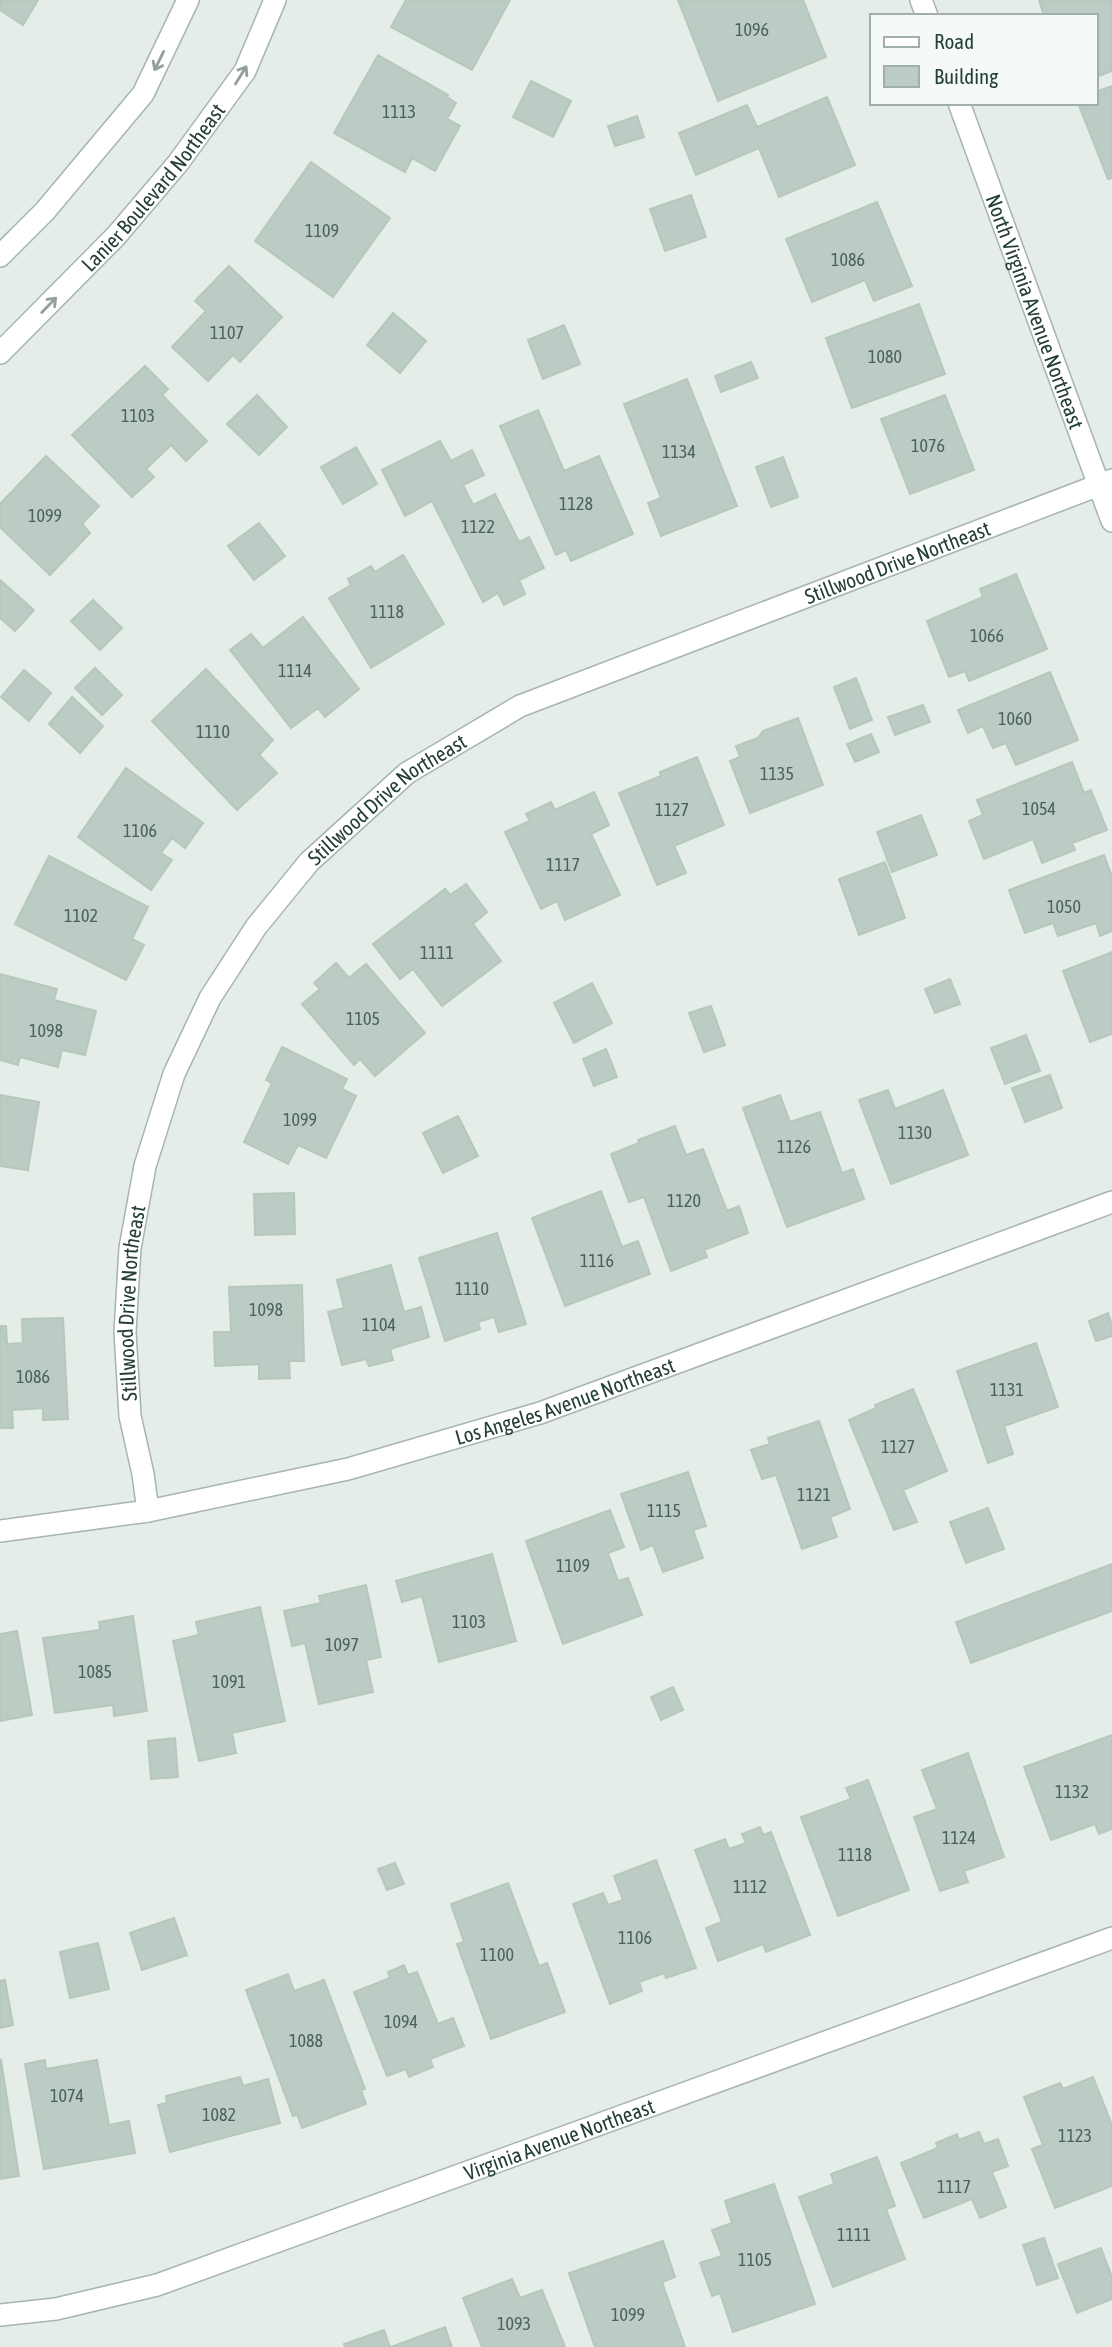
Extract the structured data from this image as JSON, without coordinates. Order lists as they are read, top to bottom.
{
  "streets": {
    "street": [
      "Lanier Boulevard Northeast",
      "North Virginia Avenue Northeast",
      "Stillwood Drive Northeast",
      "Los Angeles Avenue Northeast",
      "Virginia Avenue Northeast"
    ]
  },
  "crossings": [
    ["North Virginia Avenue Northeast", "Stillwood Drive Northeast"],
    ["Stillwood Drive Northeast", "Los Angeles Avenue Northeast"]
  ],
  "house_numbers": [
    "1096",
    "1113",
    "1109",
    "1086",
    "1107",
    "1080",
    "1103",
    "1076",
    "1134",
    "1128",
    "1099",
    "1122",
    "1118",
    "1066",
    "1114",
    "1060",
    "1110",
    "1135",
    "1054",
    "1127",
    "1106",
    "1117",
    "1050",
    "1102",
    "1111",
    "1105",
    "1098",
    "1099",
    "1130",
    "1126",
    "1120",
    "1116",
    "1110",
    "1098",
    "1104",
    "1086",
    "1131",
    "1127",
    "1121",
    "1115",
    "1109",
    "1103",
    "1097",
    "1085",
    "1091",
    "1132",
    "1124",
    "1118",
    "1112",
    "1106",
    "1100",
    "1094",
    "1088",
    "1074",
    "1082",
    "1123",
    "1117",
    "1111",
    "1105",
    "1099",
    "1093"
  ],
  "legend": ["Road", "Building"]
}
